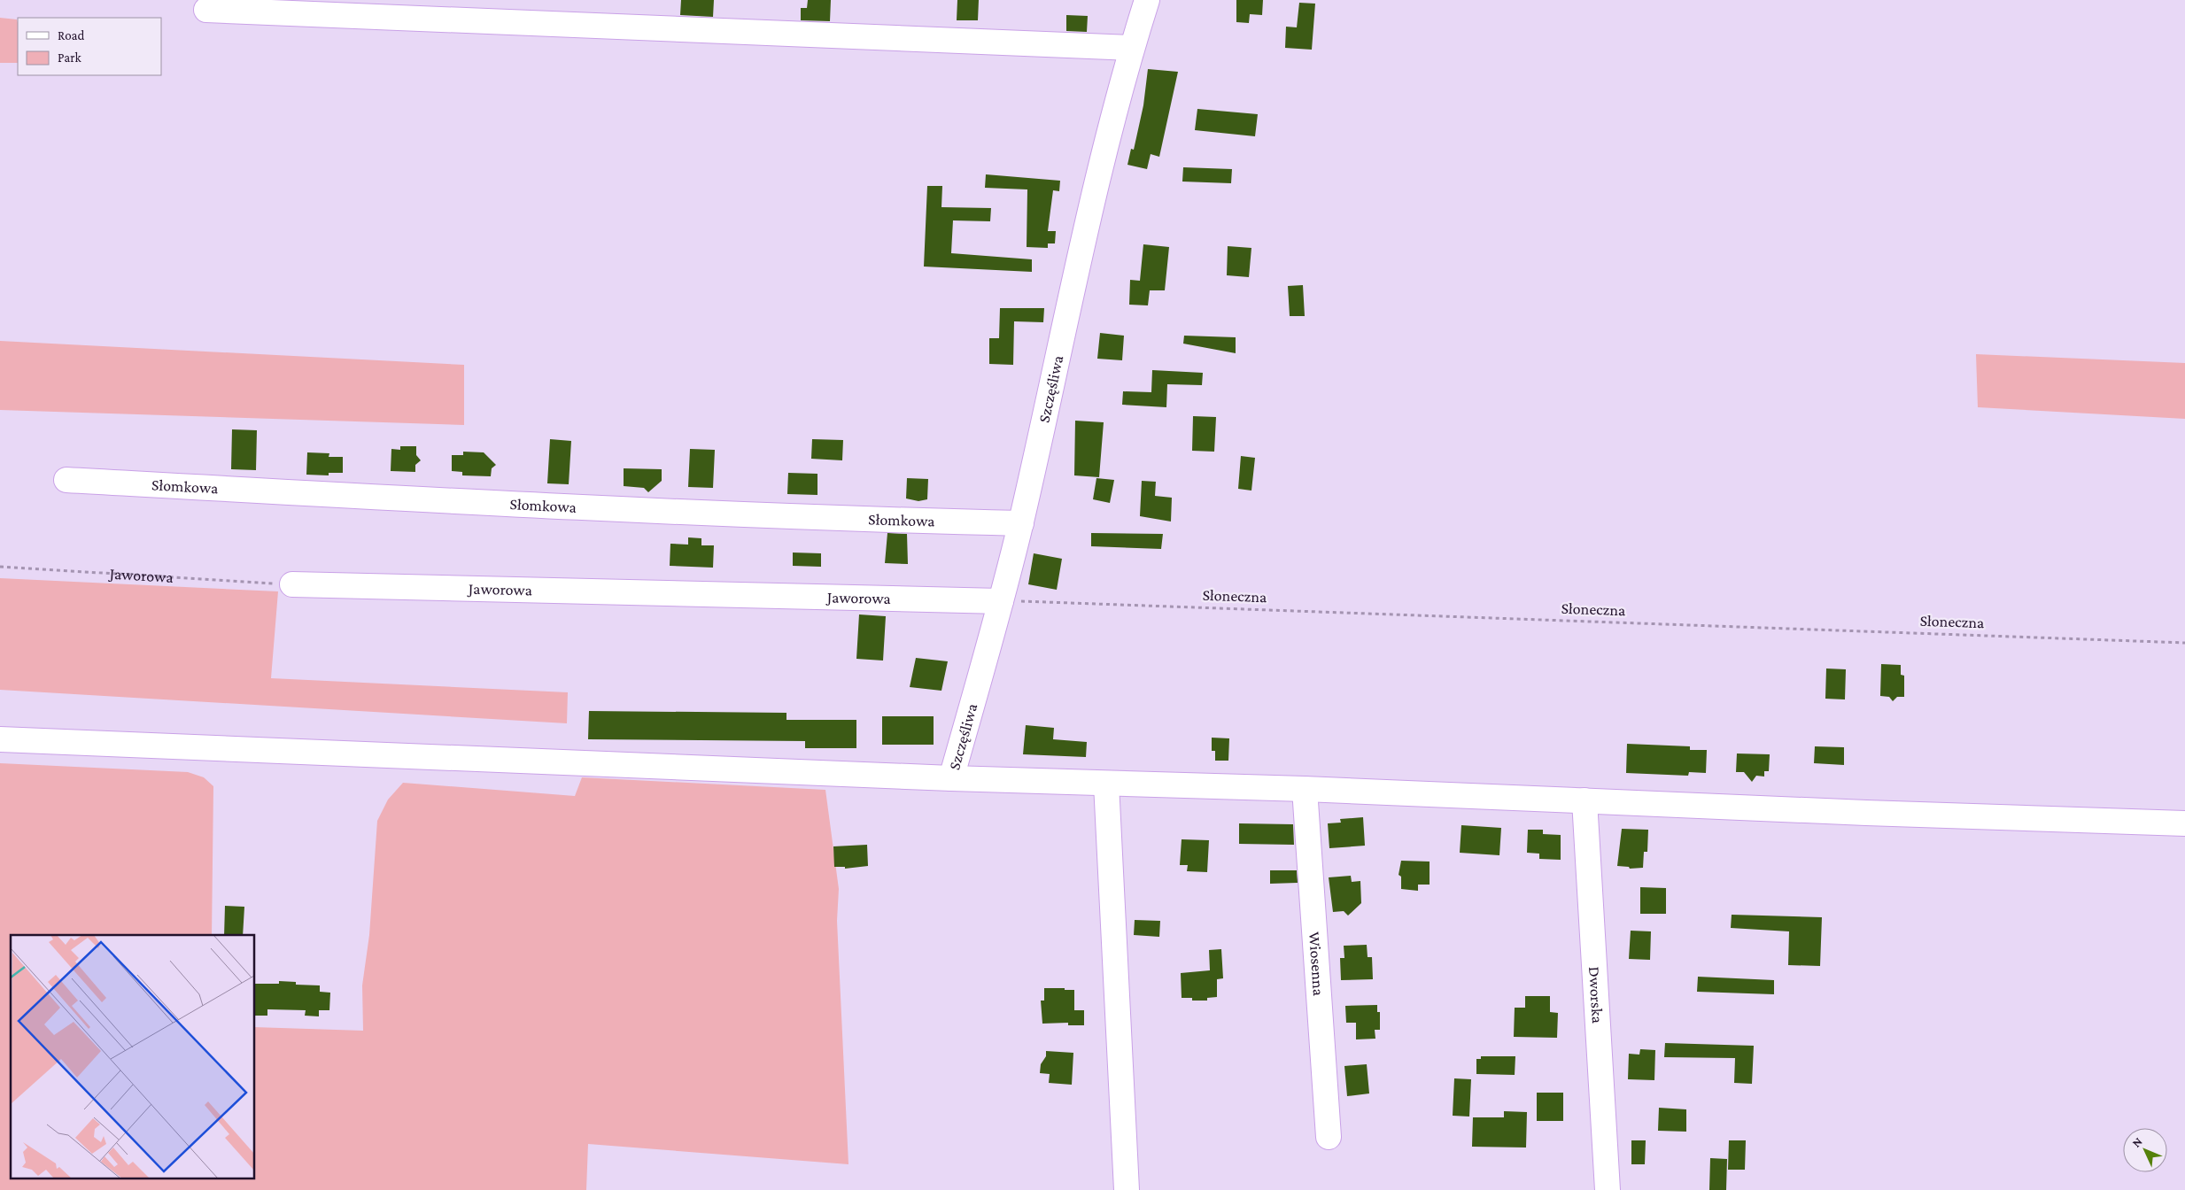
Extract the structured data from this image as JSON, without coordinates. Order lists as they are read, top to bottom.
{
  "streets": {
    "street": [
      "Szczęśliwa",
      "Słomkowa",
      "Jaworowa",
      "Wiosenna",
      "Dworska"
    ],
    "path": ["Słoneczna"]
  },
  "crossings": [
    ["Szczęśliwa", "Słomkowa"],
    ["Szczęśliwa", "Jaworowa"],
    ["Szczęśliwa", "Słoneczna"],
    ["Jaworowa", "Słoneczna"]
  ],
  "legend": ["Road", "Park"],
  "north": "top left"
}
